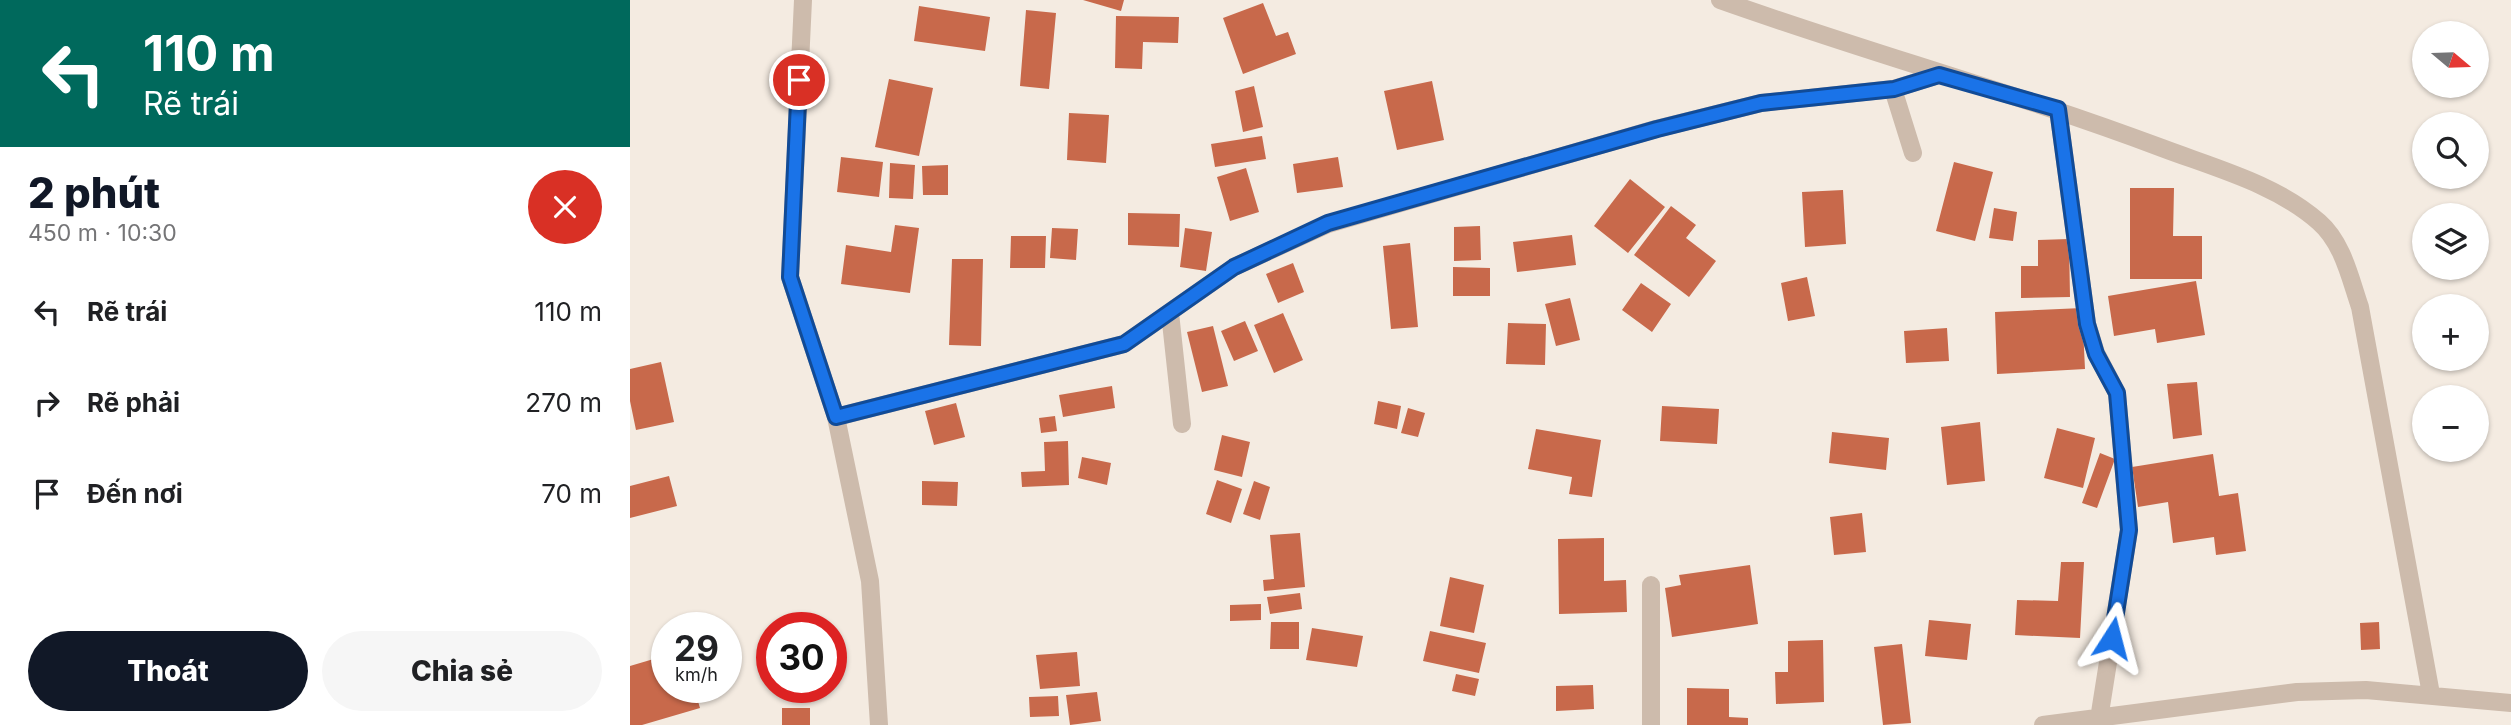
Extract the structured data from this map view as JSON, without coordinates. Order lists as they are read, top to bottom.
{
  "north": "right",
  "page": {
    "turn": ["110 m", "Rẽ trái"],
    "map_buttons": ["+", "−"],
    "heading": ["2 phút", "450 m · 10:30"],
    "list": [
      {
        "name": "Rẽ trái",
        "value": "110 m"
      },
      {
        "name": "Rẽ phải",
        "value": "270 m"
      },
      {
        "name": "Đến nơi",
        "value": "70 m"
      }
    ],
    "speed": "29 km/h",
    "limit": "30",
    "buttons": ["Thoát", "Chia sẻ"]
  }
}
